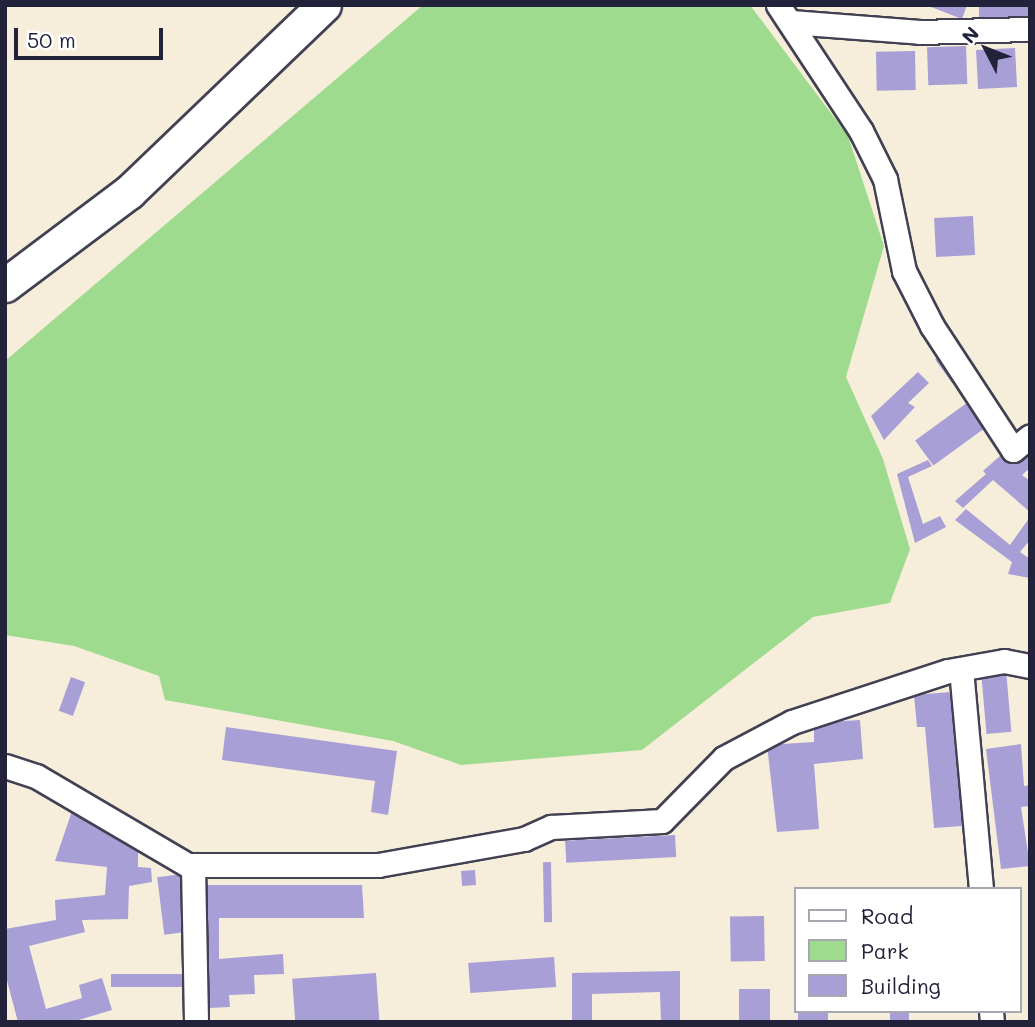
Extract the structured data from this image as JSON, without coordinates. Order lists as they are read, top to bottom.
{
  "legend": ["Road", "Park", "Building"],
  "scale_bar": "50 m",
  "north": "top left"
}
